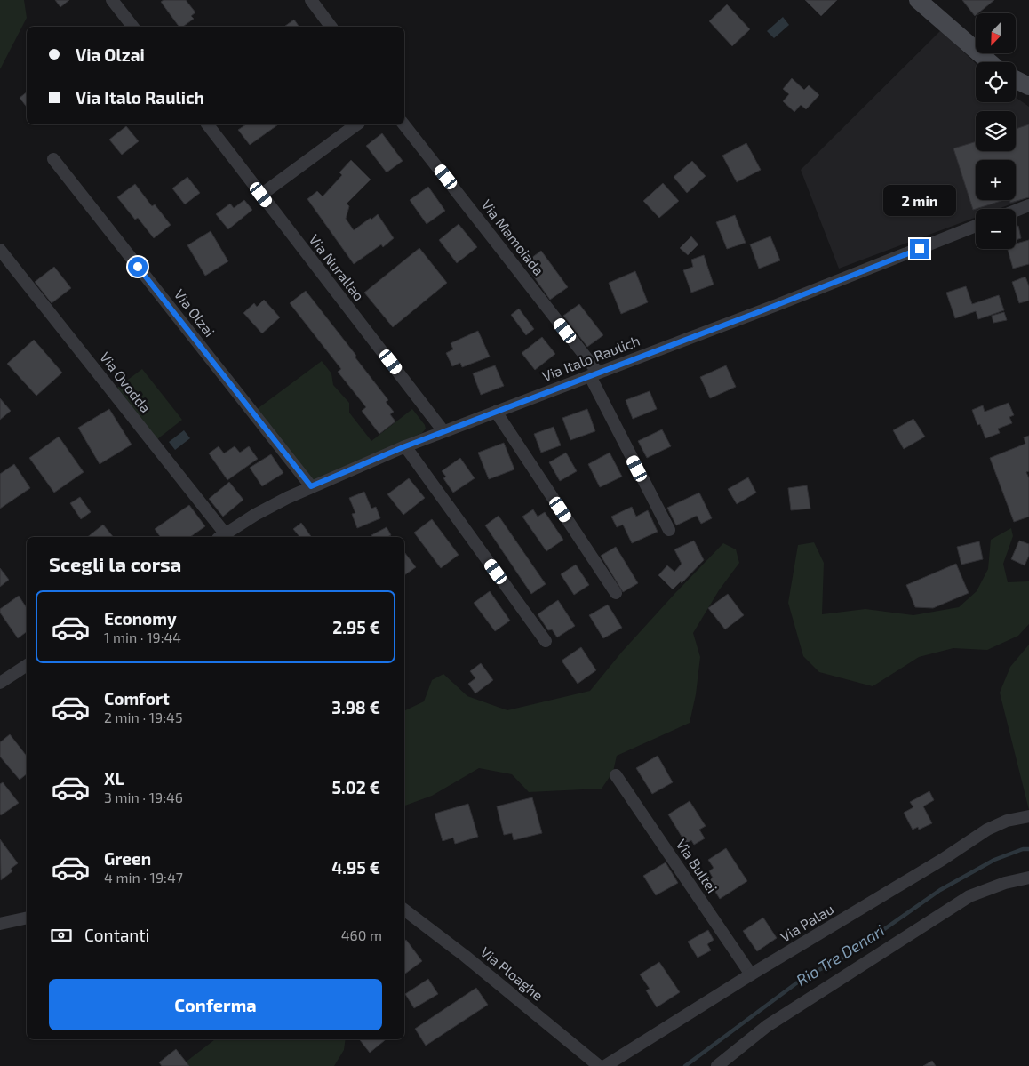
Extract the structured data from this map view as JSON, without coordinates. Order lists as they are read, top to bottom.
{
  "streets": {
    "street": [
      "Via Mamoiada",
      "Via Nurallao",
      "Via Olzai",
      "Via Italo Raulich",
      "Via Ovodda",
      "Via Bultei",
      "Via Palau",
      "Via Ploaghe"
    ]
  },
  "crossings": [
    ["Via Mamoiada", "Via Italo Raulich"],
    ["Via Nurallao", "Via Italo Raulich"],
    ["Via Olzai", "Via Italo Raulich"],
    ["Via Italo Raulich", "Via Ovodda"],
    ["Via Bultei", "Via Palau"]
  ],
  "water": ["Rio Tre Denari"],
  "north": "bottom left",
  "page": {
    "map_buttons": ["+", "−"],
    "banner": ["Via Olzai", "Via Italo Raulich"],
    "bubble": "2 min",
    "heading": "Scegli la corsa",
    "list": [
      {
        "name": "Economy",
        "note": "1 min · 19:44",
        "value": "2.95 €"
      },
      {
        "name": "Comfort",
        "note": "2 min · 19:45",
        "value": "3.98 €"
      },
      {
        "name": "XL",
        "note": "3 min · 19:46",
        "value": "5.02 €"
      },
      {
        "name": "Green",
        "note": "4 min · 19:47",
        "value": "4.95 €"
      }
    ],
    "pay": ["Contanti", "460 m"],
    "buttons": "Conferma"
  }
}
